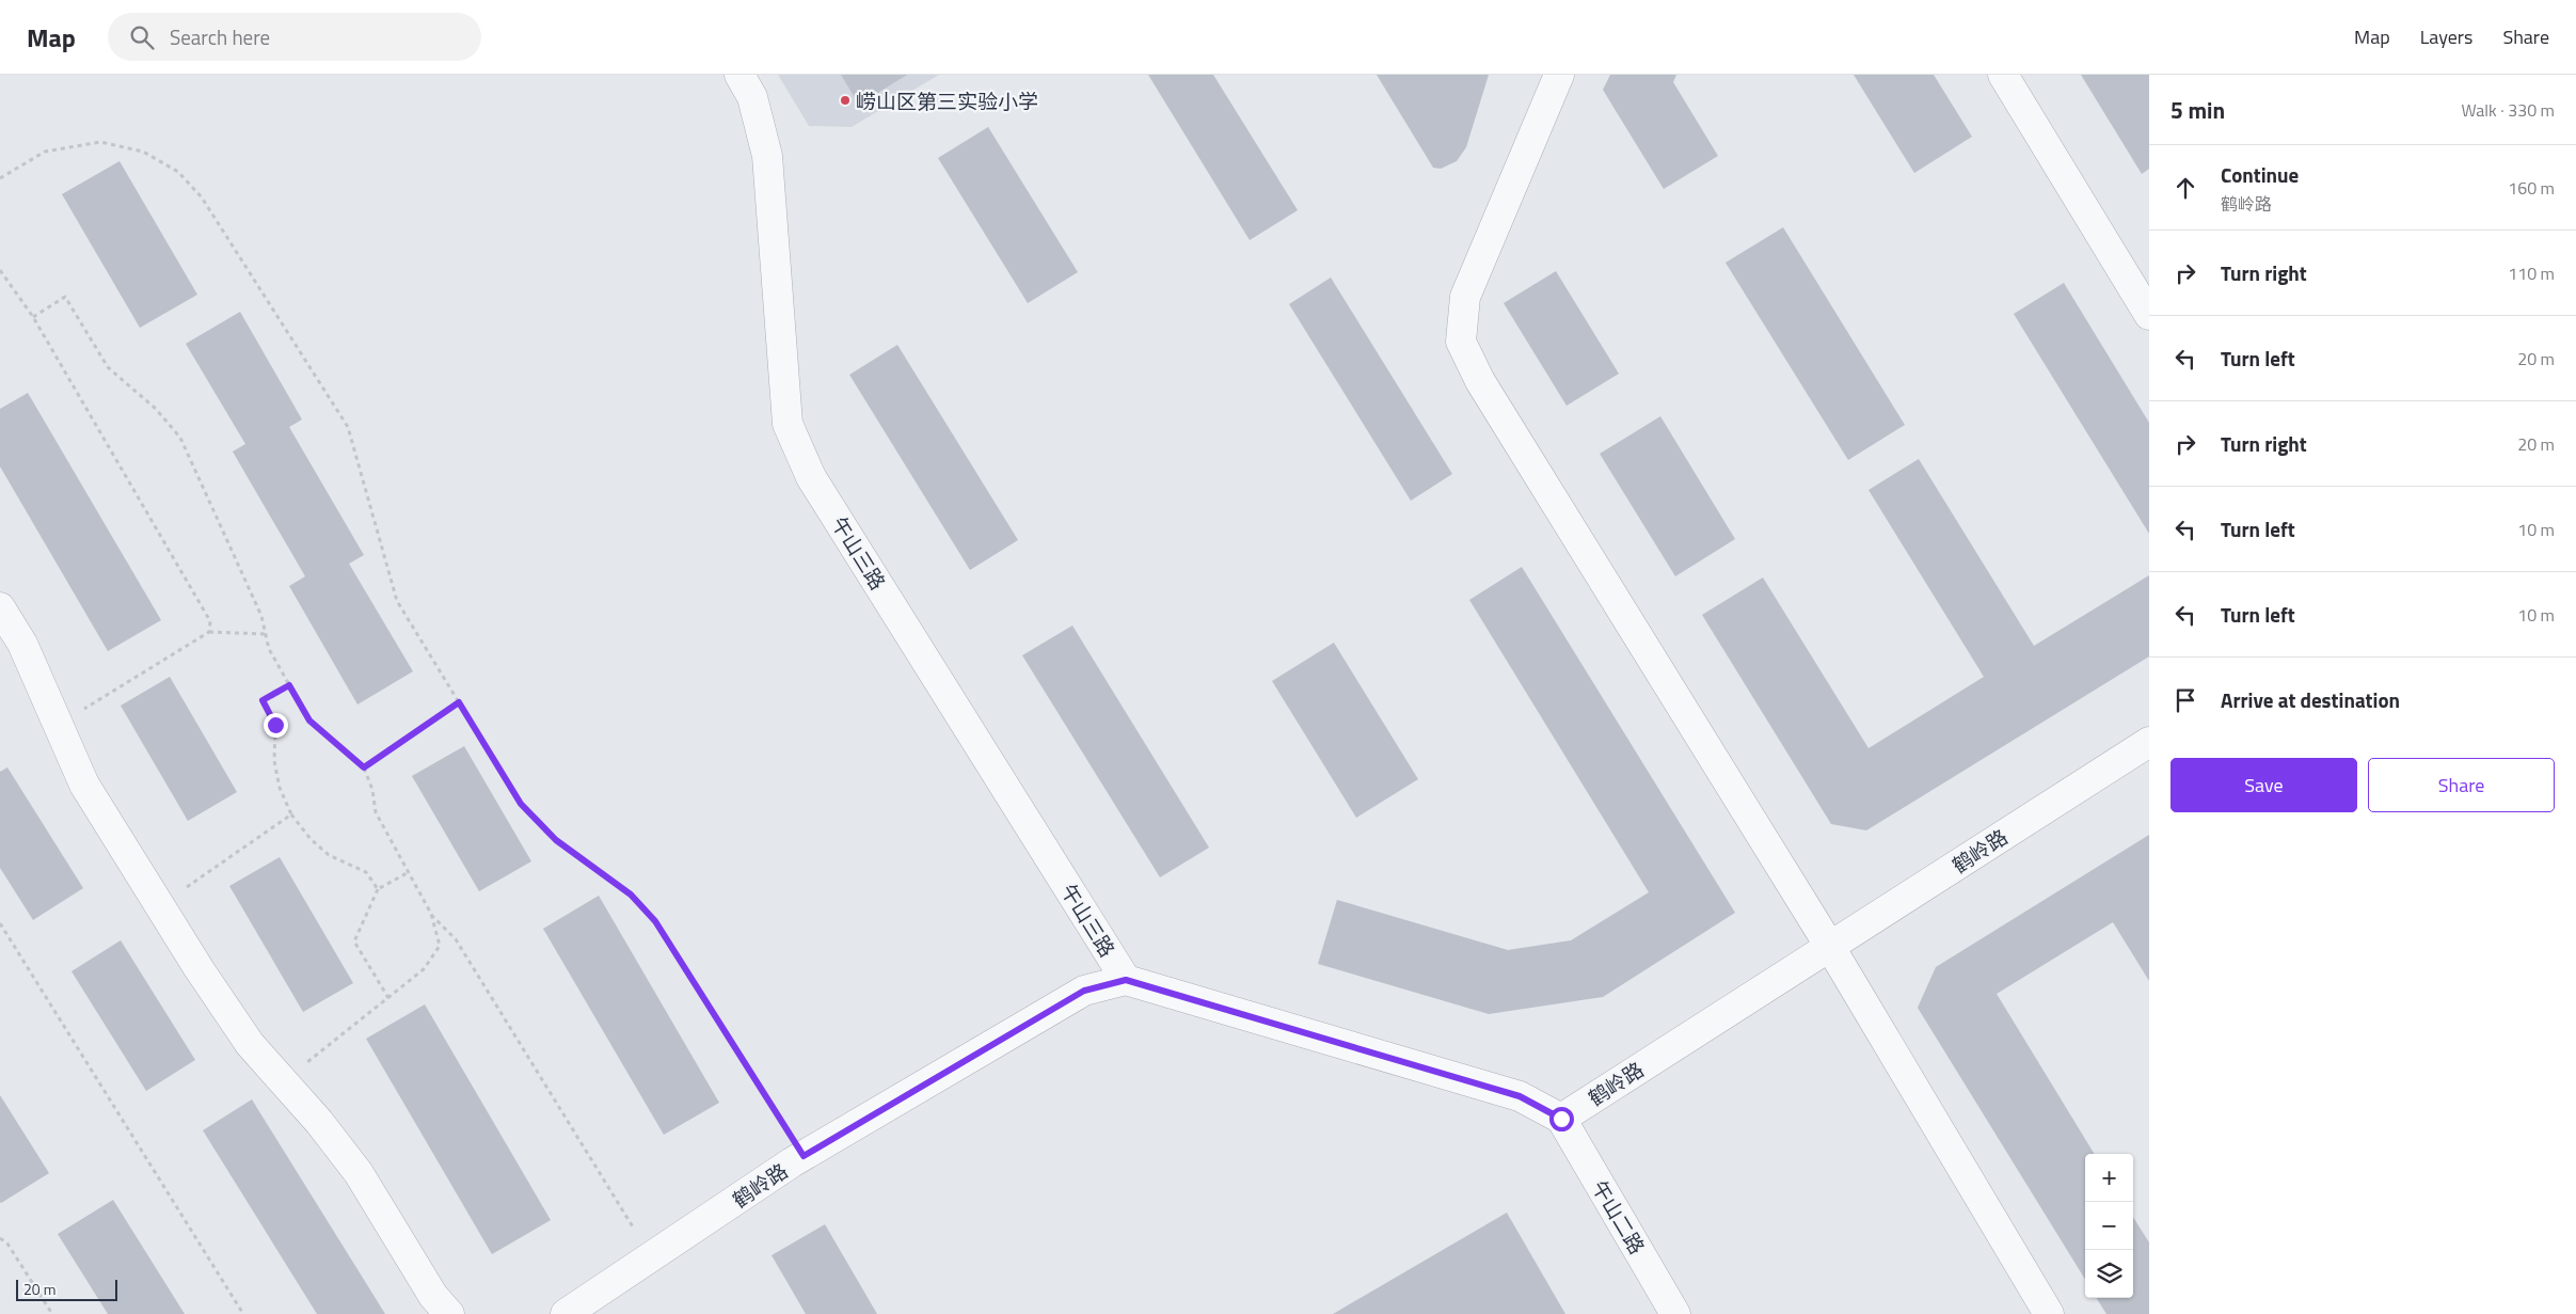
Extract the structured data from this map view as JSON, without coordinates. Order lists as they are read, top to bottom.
{
  "streets": {
    "street": ["午山三路", "鹤岭路", "午山二路"]
  },
  "crossings": [
    ["午山三路", "鹤岭路"],
    ["鹤岭路", "午山二路"]
  ],
  "places": ["崂山区第三实验小学"],
  "scale_bar": "20 m",
  "page": {
    "header": "Map",
    "search": "Search here",
    "nav": ["Map", "Layers", "Share"],
    "heading": ["5 min", "Walk · 330 m"],
    "list": [
      ["Continue", "鹤岭路", "160 m"],
      ["Turn right", "110 m"],
      ["Turn left", "20 m"],
      ["Turn right", "20 m"],
      ["Turn left", "10 m"],
      ["Turn left", "10 m"],
      "Arrive at destination"
    ],
    "buttons": ["Save", "Share"],
    "map_buttons": ["+", "−"],
    "scale": "20 m"
  }
}
